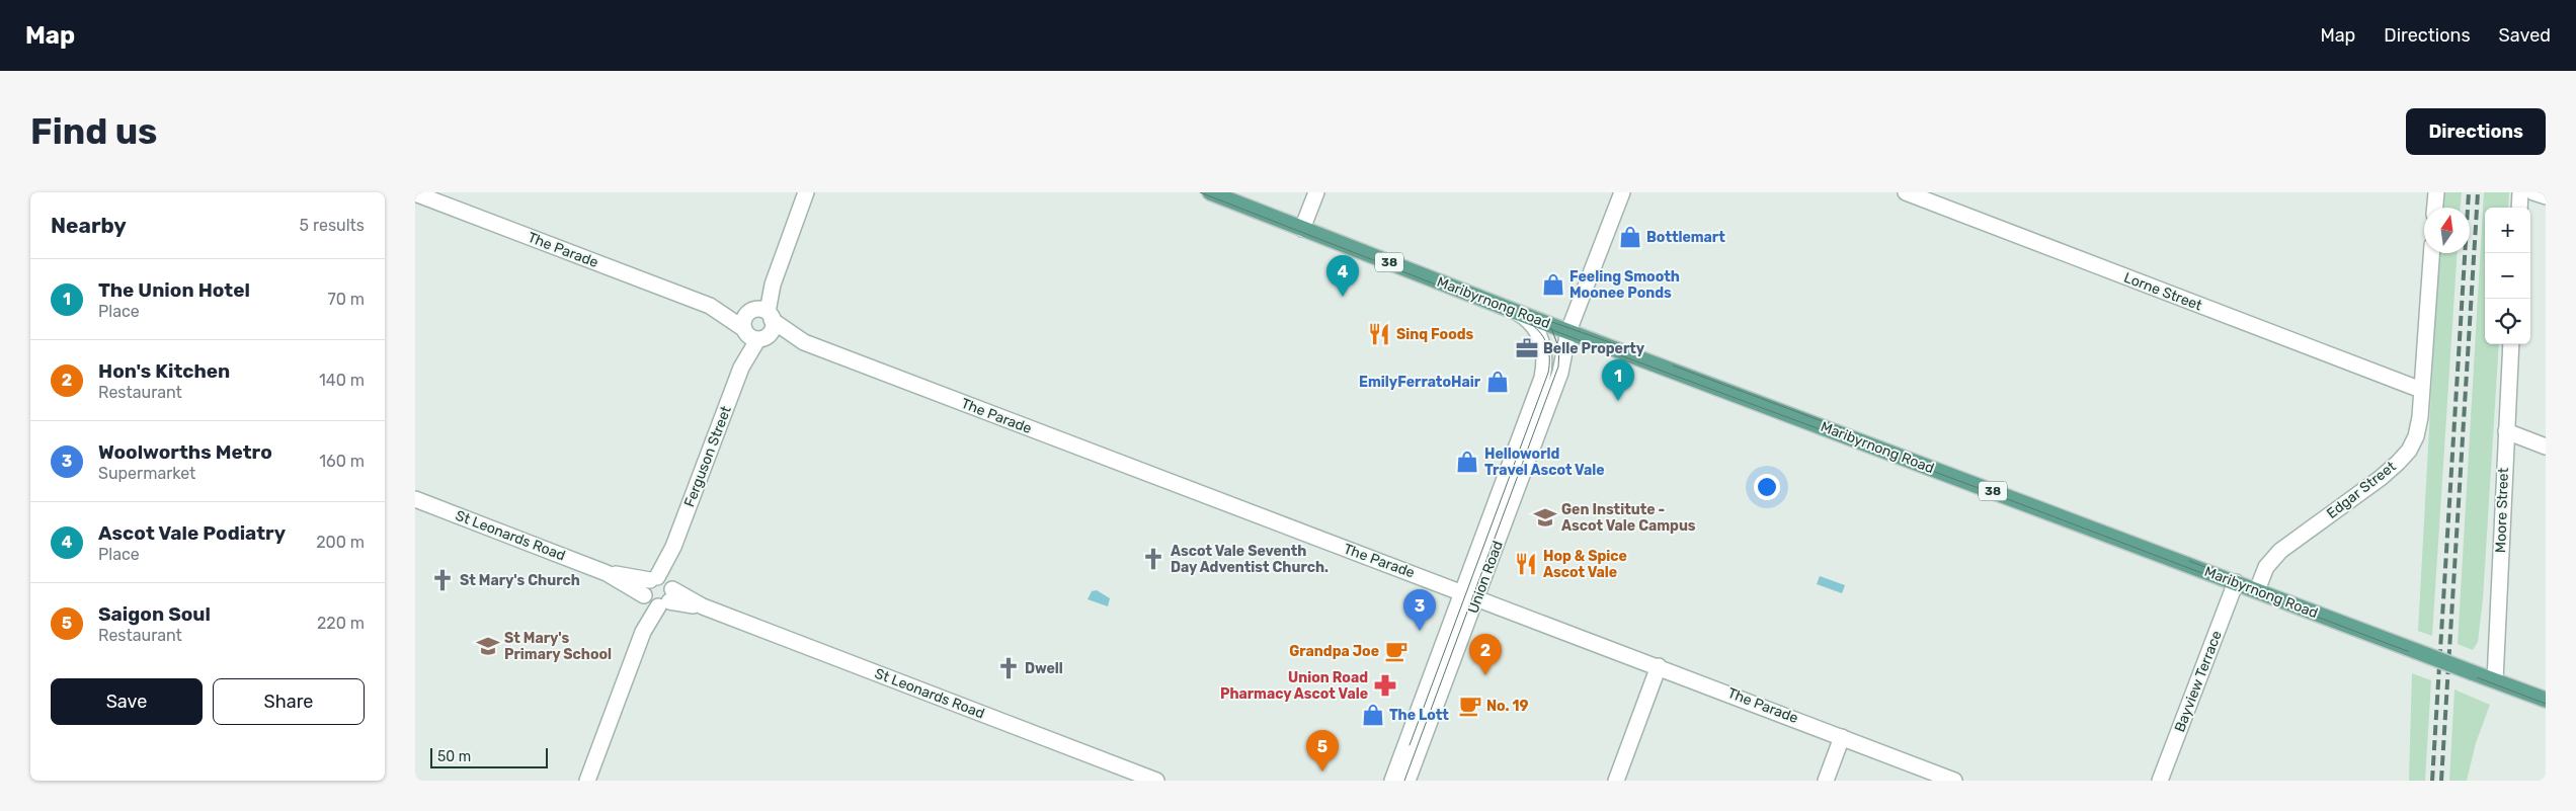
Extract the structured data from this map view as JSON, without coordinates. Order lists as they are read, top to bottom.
{
  "streets": {
    "main road": ["38", "Maribyrnong Road"],
    "street": [
      "The Parade",
      "Lorne Street",
      "Ferguson Street",
      "Edgar Street",
      "Moore Street",
      "St Leonards Road",
      "Union Road",
      "Bayview Terrace"
    ]
  },
  "crossings": [
    ["The Parade", "Ferguson Street"],
    ["The Parade", "Union Road"],
    ["Lorne Street", "Edgar Street"],
    ["Maribyrnong Road", "Edgar Street"],
    ["Maribyrnong Road", "Moore Street"],
    ["Maribyrnong Road", "Union Road"],
    ["Maribyrnong Road", "Bayview Terrace"],
    ["Ferguson Street", "St Leonards Road"]
  ],
  "places": {
    "shop": [
      "Bottlemart",
      "Feeling Smooth Moonee Ponds",
      "EmilyFerratoHair",
      "Helloworld Travel Ascot Vale",
      "The Lott"
    ],
    "restaurant": ["Sinq Foods", "Hop & Spice Ascot Vale"],
    "office": ["Belle Property"],
    "school or university": ["Gen Institute - Ascot Vale Campus", "St Mary's Primary School"],
    "church": ["Ascot Vale Seventh Day Adventist Church.", "St Mary's Church", "Dwell"],
    "cafe": ["Grandpa Joe", "No. 19"],
    "pharmacy": ["Union Road Pharmacy Ascot Vale"]
  },
  "scale_bar": "50 m",
  "north": "top",
  "page": {
    "header": "Map",
    "nav": ["Map", "Directions", "Saved"],
    "buttons": [
      "Directions",
      ["Save", "Share"]
    ],
    "title": "Find us",
    "heading": ["Nearby", "5 results"],
    "map_buttons": ["+", "−"],
    "pins": [
      "4",
      "1",
      "3",
      "2",
      "5"
    ],
    "list": [
      {
        "mark": "1",
        "name": "The Union Hotel",
        "note": "Place",
        "value": "70 m"
      },
      {
        "mark": "2",
        "name": "Hon's Kitchen",
        "note": "Restaurant",
        "value": "140 m"
      },
      {
        "mark": "3",
        "name": "Woolworths Metro",
        "note": "Supermarket",
        "value": "160 m"
      },
      {
        "mark": "4",
        "name": "Ascot Vale Podiatry",
        "note": "Place",
        "value": "200 m"
      },
      {
        "mark": "5",
        "name": "Saigon Soul",
        "note": "Restaurant",
        "value": "220 m"
      }
    ],
    "scale": "50 m"
  }
}
